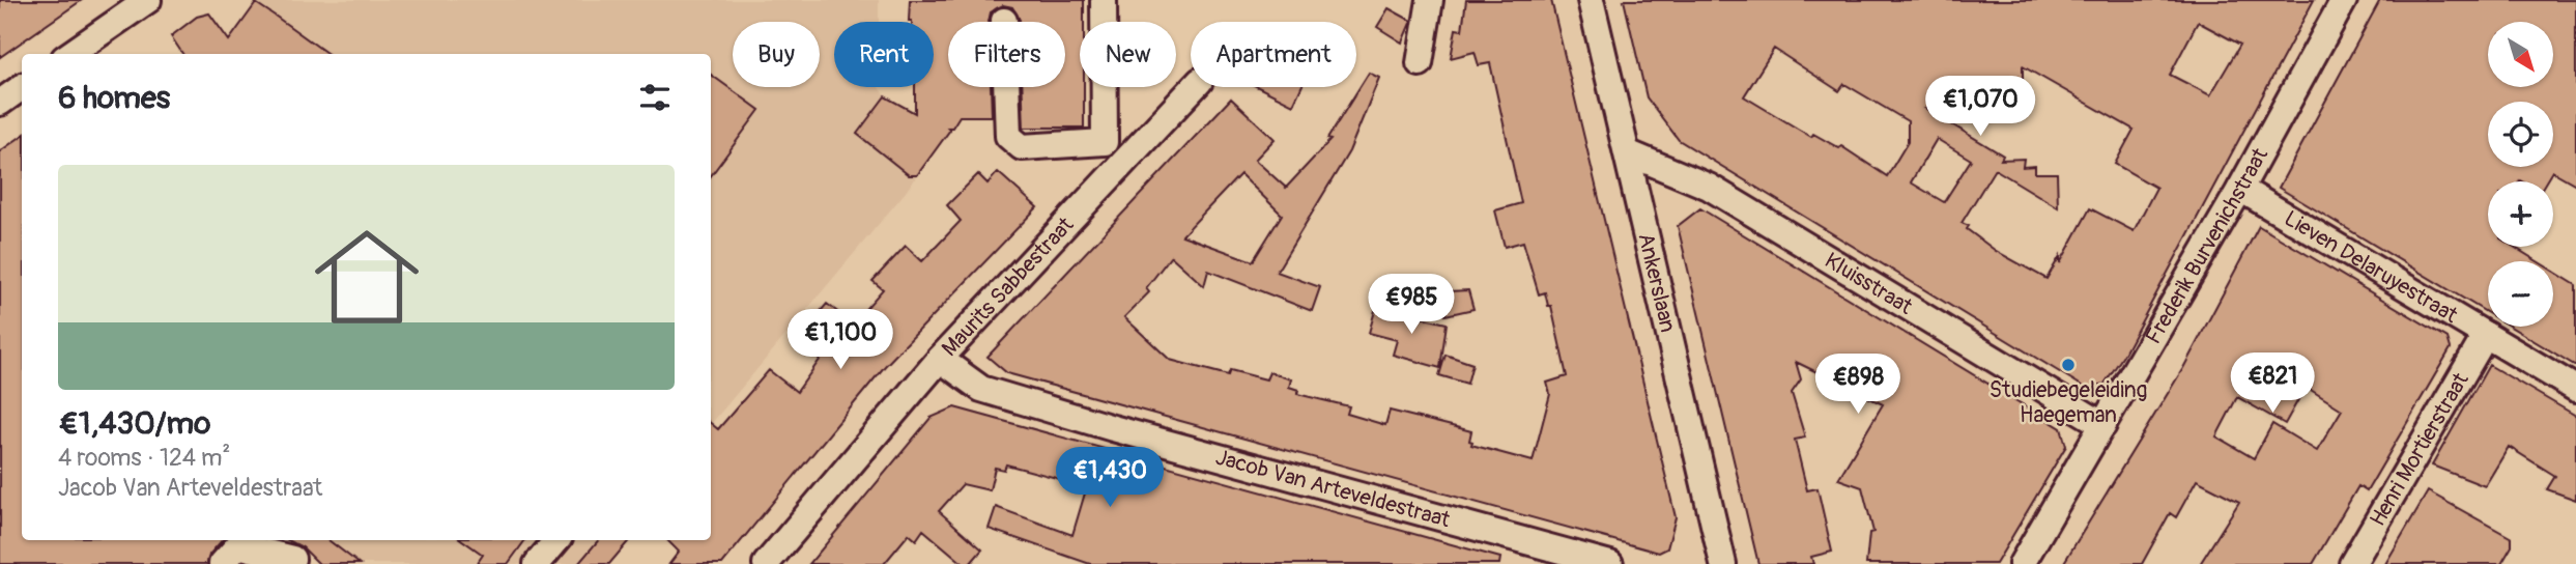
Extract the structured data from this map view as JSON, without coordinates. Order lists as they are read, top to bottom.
{
  "streets": {
    "street": [
      "Frederik Burvenichstraat",
      "Lieven Delaruyestraat",
      "Ankerslaan",
      "Kluisstraat",
      "Maurits Sabbestraat",
      "Henri Mortierstraat",
      "Jacob Van Arteveldestraat"
    ]
  },
  "crossings": [
    ["Frederik Burvenichstraat", "Lieven Delaruyestraat"],
    ["Frederik Burvenichstraat", "Kluisstraat"],
    ["Lieven Delaruyestraat", "Henri Mortierstraat"],
    ["Ankerslaan", "Kluisstraat"],
    ["Maurits Sabbestraat", "Jacob Van Arteveldestraat"]
  ],
  "places": ["Studiebegeleiding Haegeman"],
  "north": "bottom right",
  "page": {
    "map_buttons": ["+", "−"],
    "chip": [
      "Buy",
      "Rent",
      "Filters",
      "New",
      "Apartment"
    ],
    "heading": "6 homes",
    "price": [
      "€1,070",
      "€985",
      "€1,100",
      "€821",
      "€898",
      "€1,430"
    ],
    "list": [
      {
        "name": "€1,430/mo",
        "note": "4 rooms · 124 m² · Jacob Van Arteveldestraat"
      }
    ]
  }
}
